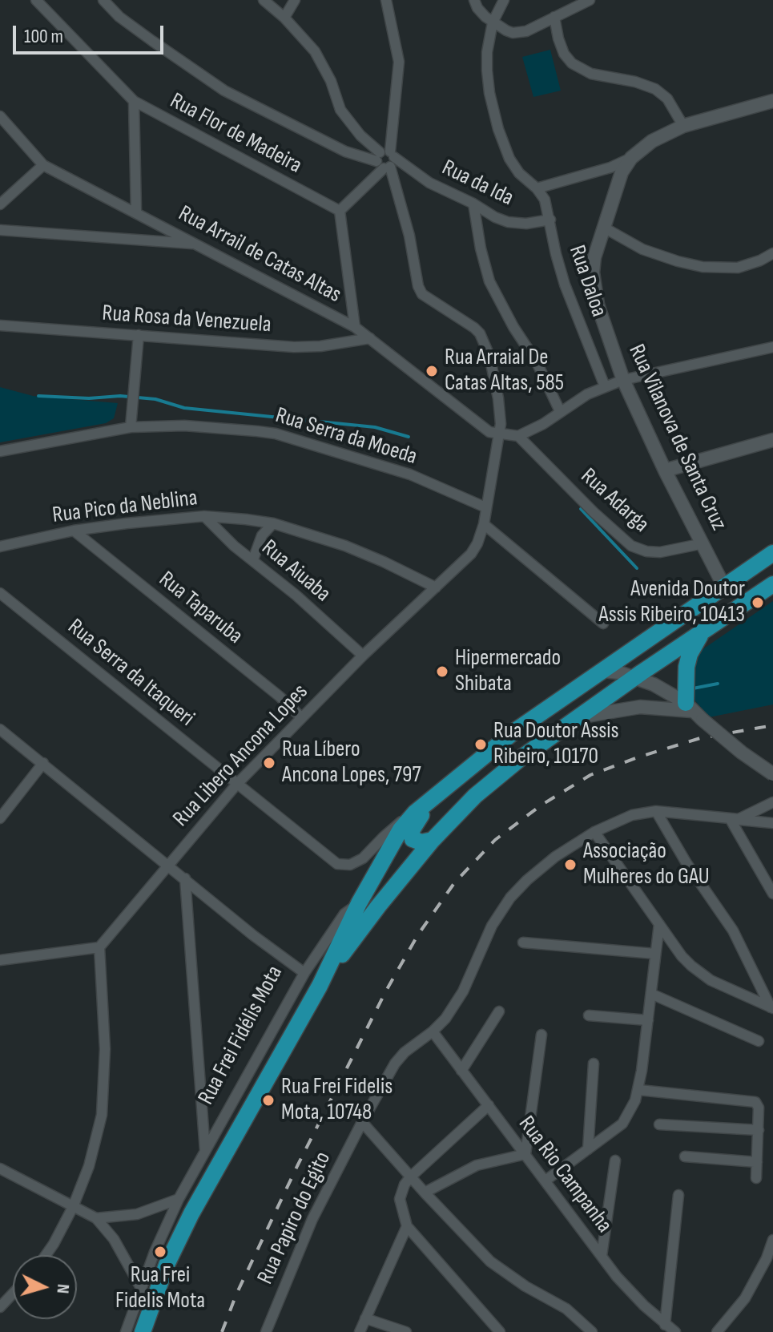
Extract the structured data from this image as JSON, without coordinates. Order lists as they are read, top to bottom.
{
  "streets": {
    "main road": ["Rua Frei Fidélis Mota"],
    "street": [
      "Rua Flor de Madeira",
      "Rua da Ida",
      "Rua Arrail de Catas Altas",
      "Rua Daloa",
      "Rua Rosa da Venezuela",
      "Rua Serra da Moeda",
      "Rua Vilanova de Santa Cruz",
      "Rua Adarga",
      "Rua Pico da Neblina",
      "Rua Aiuaba",
      "Rua Taparuba",
      "Rua Serra da Itaqueri",
      "Rua Libero Ancona Lopes",
      "Rua Rio Campanha",
      "Rua Papiro do Egito"
    ]
  },
  "crossings": [
    ["Rua da Ida", "Rua Daloa"],
    ["Rua da Ida", "Rua Libero Ancona Lopes"],
    ["Rua Arrail de Catas Altas", "Rua Rosa da Venezuela"],
    ["Rua Arrail de Catas Altas", "Rua Libero Ancona Lopes"],
    ["Rua Serra da Moeda", "Rua Libero Ancona Lopes"],
    ["Rua Vilanova de Santa Cruz", "Rua Adarga"],
    ["Rua Pico da Neblina", "Rua Aiuaba"],
    ["Rua Pico da Neblina", "Rua Taparuba"],
    ["Rua Pico da Neblina", "Rua Libero Ancona Lopes"],
    ["Rua Aiuaba", "Rua Libero Ancona Lopes"],
    ["Rua Taparuba", "Rua Libero Ancona Lopes"],
    ["Rua Serra da Itaqueri", "Rua Libero Ancona Lopes"],
    ["Rua Libero Ancona Lopes", "Rua Frei Fidélis Mota"],
    ["Rua Rio Campanha", "Rua Papiro do Egito"]
  ],
  "places": [
    "Rua Arraial De Catas Altas, 585",
    "Avenida Doutor Assis Ribeiro, 10413",
    "Hipermercado Shibata",
    "Rua Doutor Assis Ribeiro, 10170",
    "Rua Líbero Ancona Lopes, 797",
    "Associação Mulheres do GAU",
    "Rua Frei Fidelis Mota, 10748",
    "Rua Frei Fidelis Mota"
  ],
  "scale_bar": "100 m",
  "north": "right"
}
